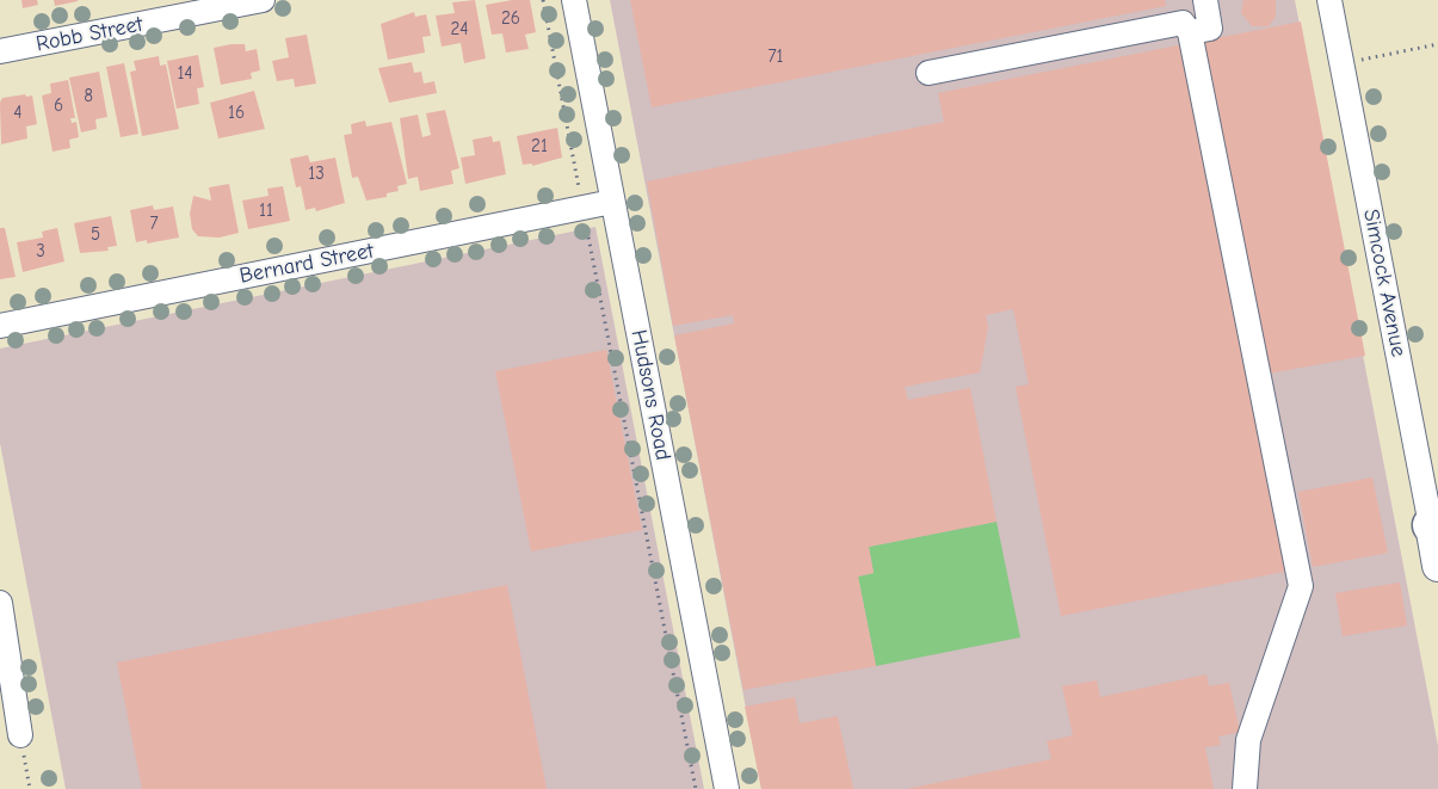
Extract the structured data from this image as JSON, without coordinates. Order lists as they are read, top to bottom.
{
  "streets": {
    "main road": ["Simcock Avenue"],
    "street": ["Robb Street", "Bernard Street", "Hudsons Road"]
  },
  "crossings": [
    ["Bernard Street", "Hudsons Road"]
  ],
  "house_numbers": [
    "26",
    "24",
    "71",
    "14",
    "8",
    "6",
    "4",
    "16",
    "21",
    "13",
    "11",
    "7",
    "5",
    "3"
  ]
}
